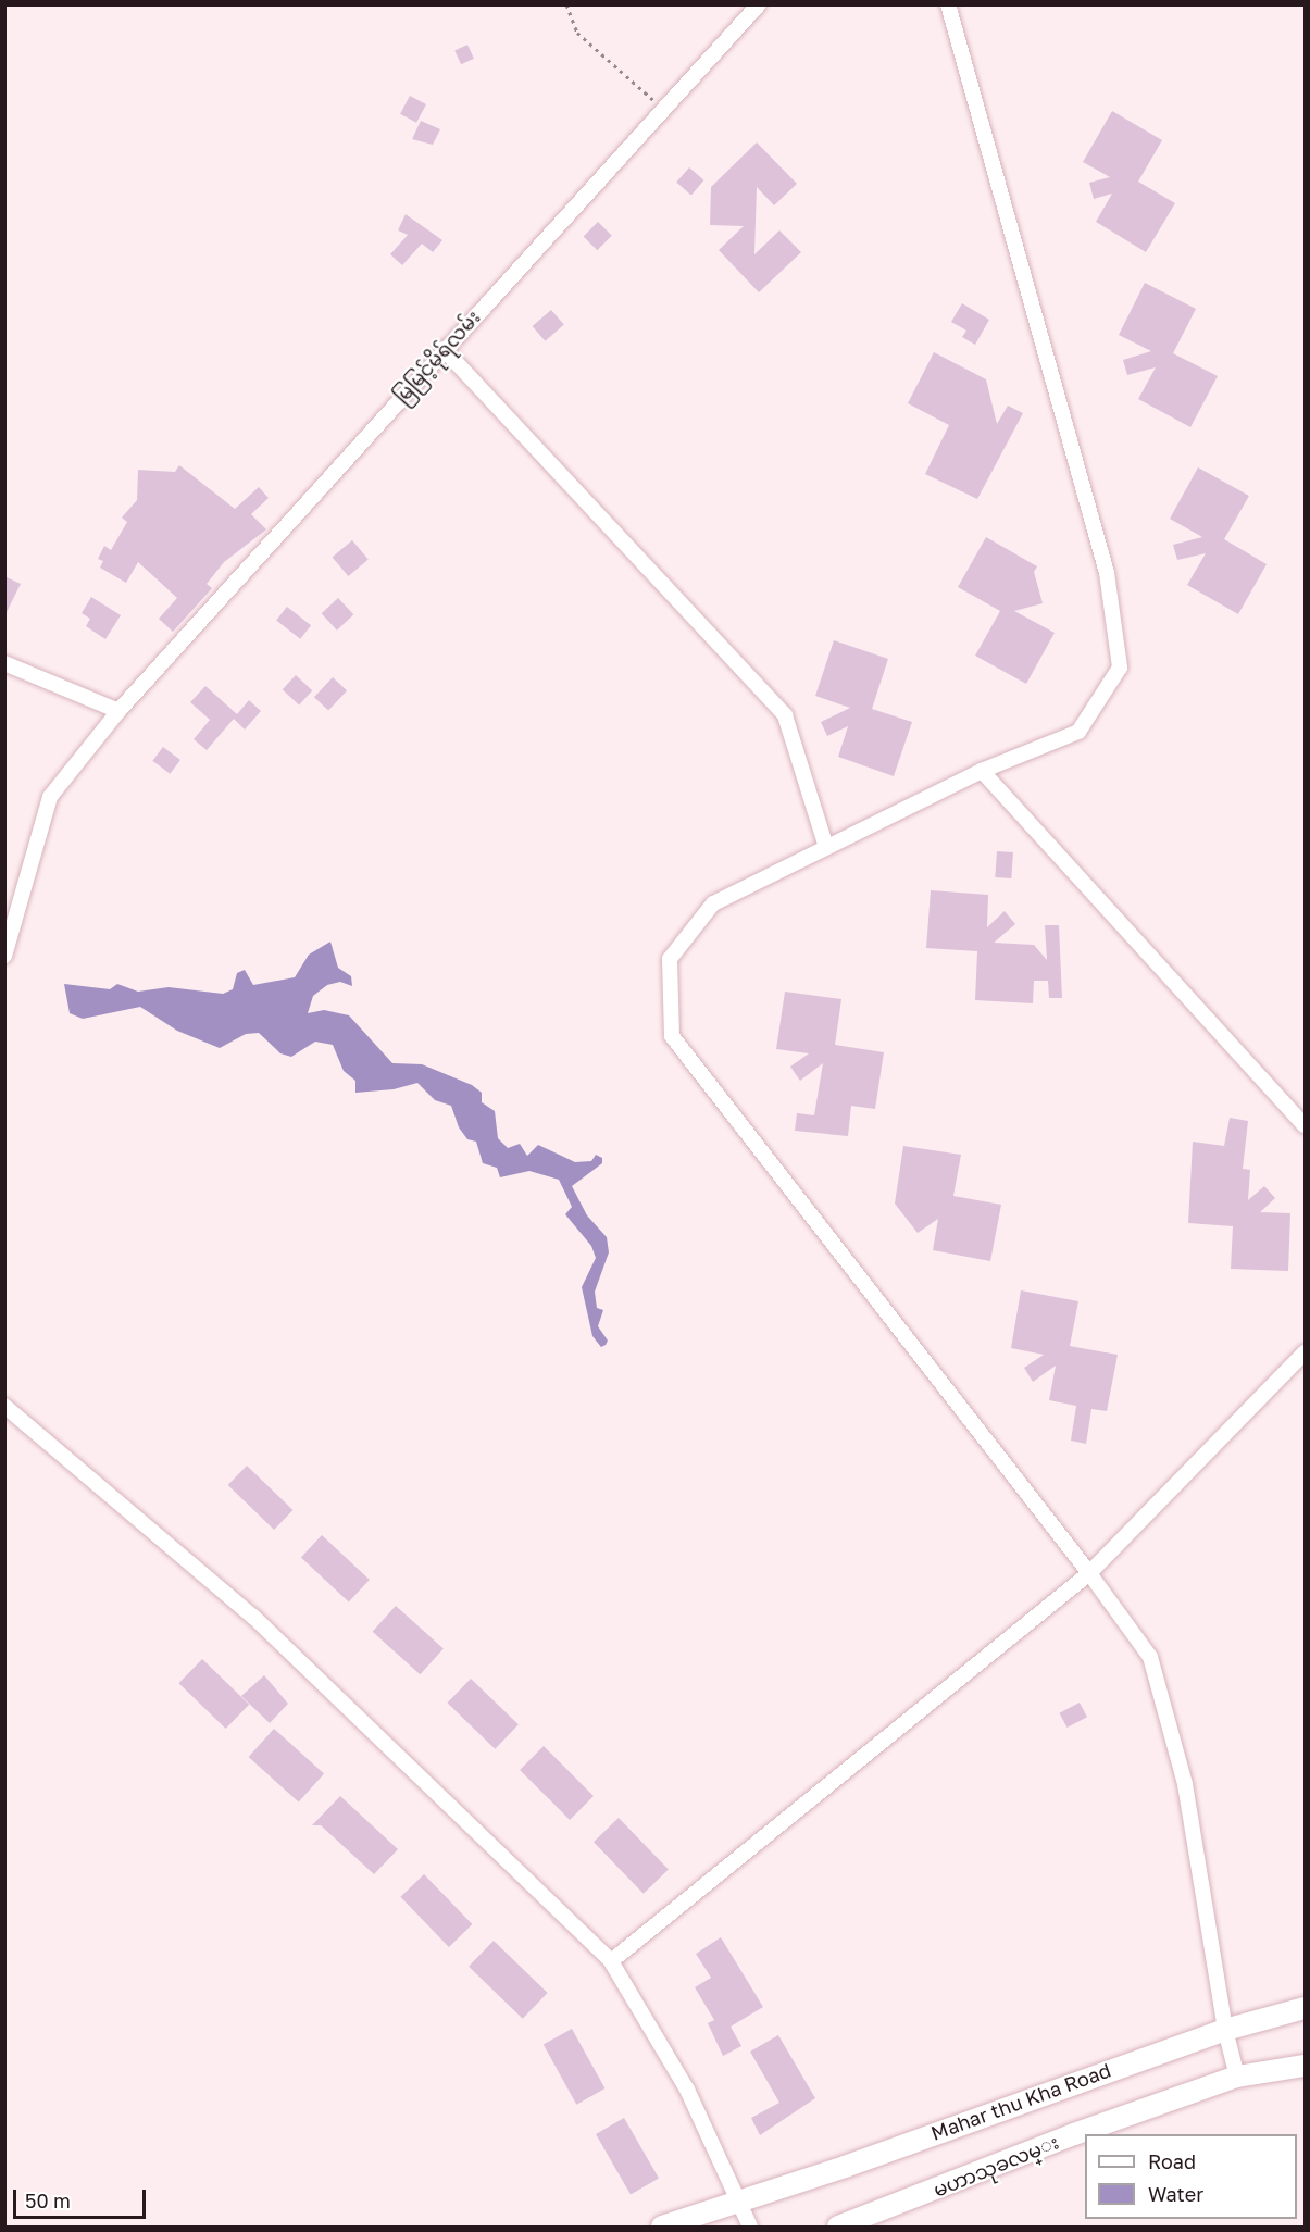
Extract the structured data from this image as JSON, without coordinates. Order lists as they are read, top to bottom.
{
  "streets": {
    "main road": ["Mahar thu Kha Road", "မဟာသုခလမ္း"],
    "street": ["မြမြင့်မိုရ်လမ်း"]
  },
  "legend": ["Road", "Water"],
  "scale_bar": "50 m"
}
